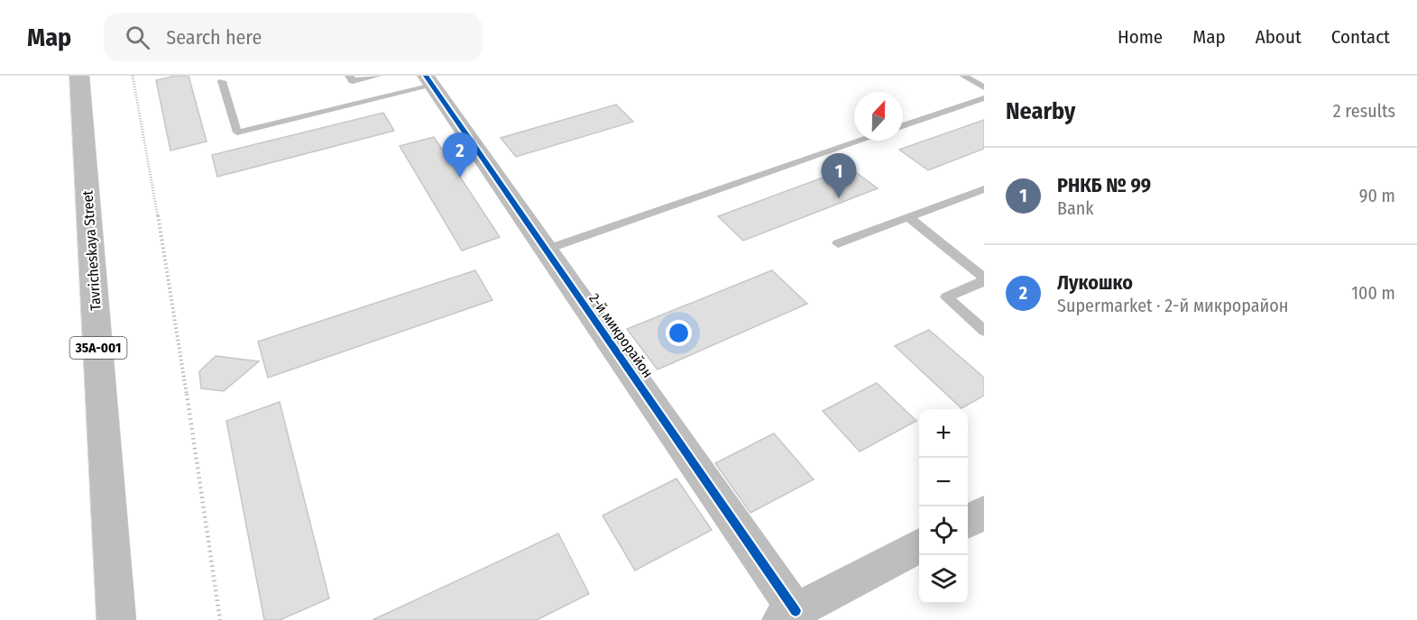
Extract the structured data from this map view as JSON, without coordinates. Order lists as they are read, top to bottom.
{
  "streets": {
    "highway": ["Tavricheskaya Street", "35А-001"],
    "street": ["2-й микрорайон"]
  },
  "north": "top",
  "page": {
    "header": "Map",
    "search": "Search here",
    "nav": [
      "Home",
      "Map",
      "About",
      "Contact"
    ],
    "heading": ["Nearby", "2 results"],
    "pins": ["2", "1"],
    "list": [
      {
        "mark": "1",
        "name": "РНКБ № 99",
        "note": "Bank",
        "value": "90 m"
      },
      {
        "mark": "2",
        "name": "Лукошко",
        "note": "Supermarket · 2-й микрорайон",
        "value": "100 m"
      }
    ],
    "map_buttons": ["+", "−"]
  }
}
